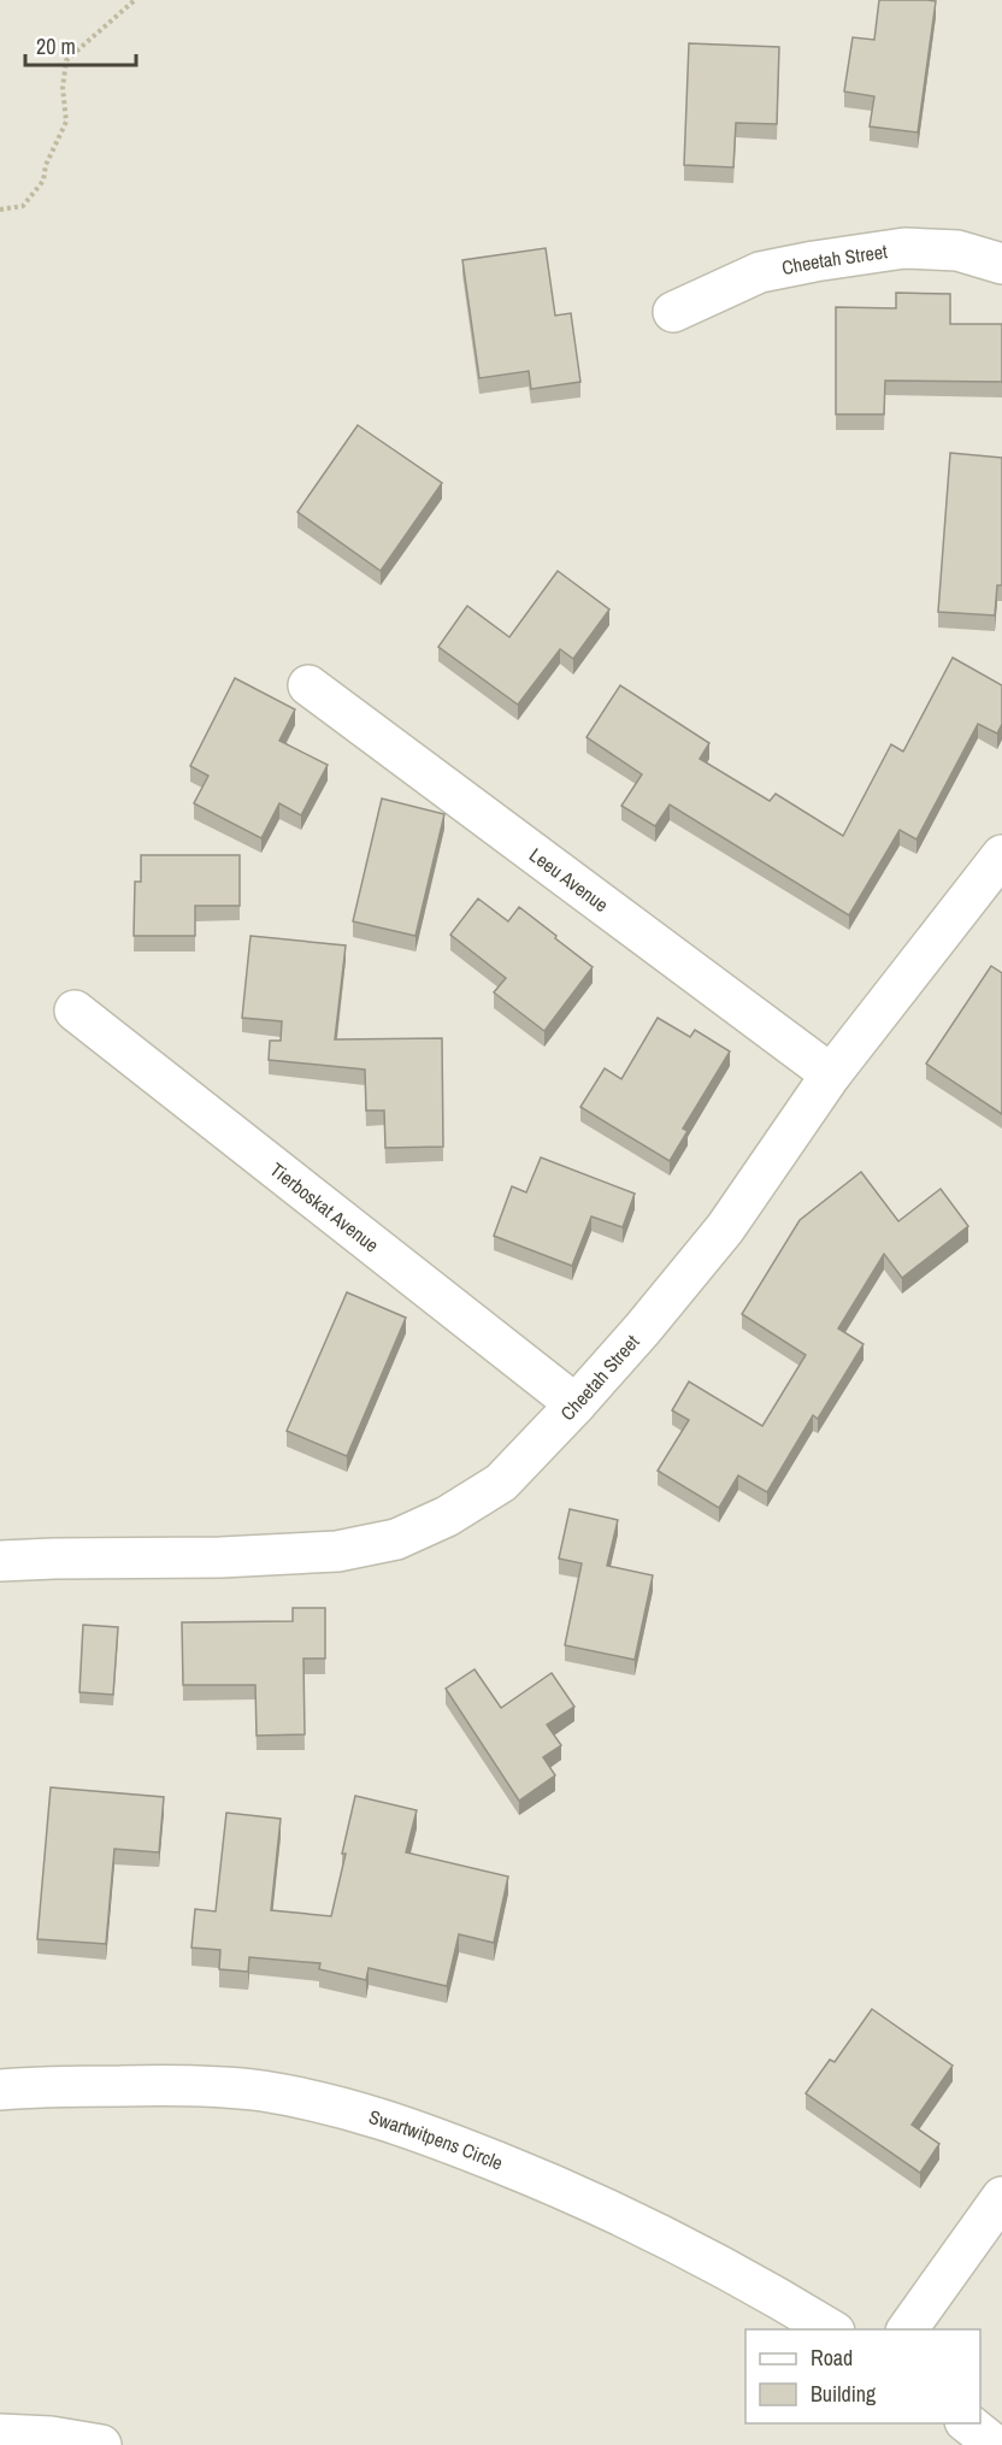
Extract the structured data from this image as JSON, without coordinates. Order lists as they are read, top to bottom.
{
  "streets": {
    "street": [
      "Cheetah Street",
      "Leeu Avenue",
      "Tierboskat Avenue",
      "Swartwitpens Circle"
    ]
  },
  "crossings": [
    ["Cheetah Street", "Leeu Avenue"],
    ["Cheetah Street", "Tierboskat Avenue"]
  ],
  "legend": ["Road", "Building"],
  "scale_bar": "20 m"
}
